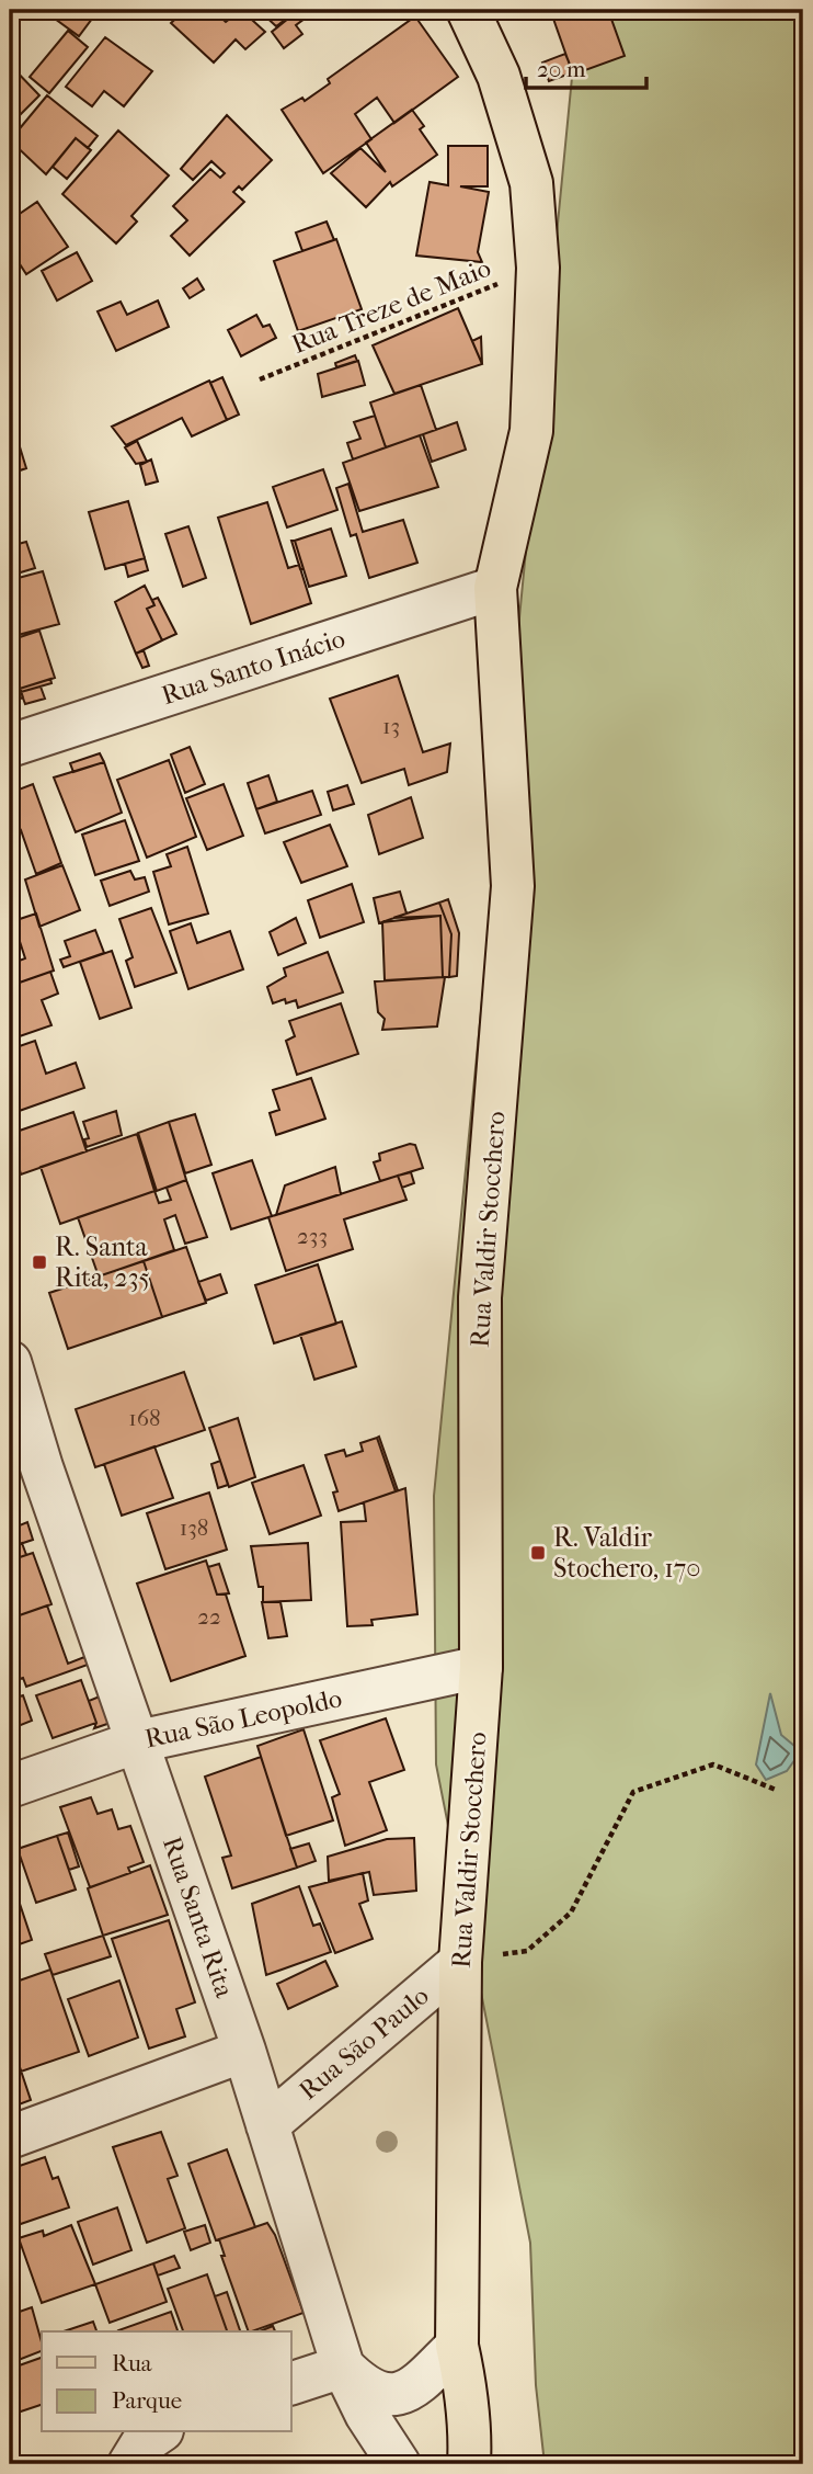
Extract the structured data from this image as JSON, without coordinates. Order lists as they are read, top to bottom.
{
  "streets": {
    "main road": ["Rua Valdir Stocchero"],
    "street": [
      "Rua Santo Inácio",
      "Rua São Leopoldo",
      "Rua Santa Rita",
      "Rua São Paulo"
    ],
    "path": ["Rua Treze de Maio"]
  },
  "crossings": [
    ["Rua Treze de Maio", "Rua Valdir Stocchero"],
    ["Rua Santo Inácio", "Rua Valdir Stocchero"],
    ["Rua Valdir Stocchero", "Rua São Leopoldo"],
    ["Rua Valdir Stocchero", "Rua São Paulo"],
    ["Rua São Leopoldo", "Rua Santa Rita"],
    ["Rua Santa Rita", "Rua São Paulo"]
  ],
  "places": {
    "transit": ["R. Santa Rita, 235", "R. Valdir Stochero, 170"]
  },
  "house_numbers": [
    "13",
    "233",
    "168",
    "138",
    "22"
  ],
  "legend": ["Rua", "Parque"],
  "scale_bar": "20 m"
}
